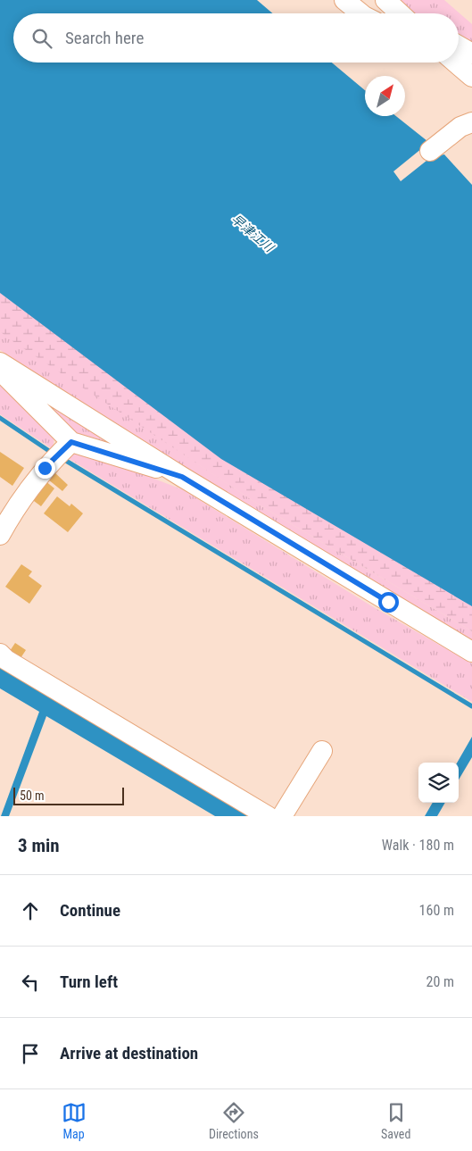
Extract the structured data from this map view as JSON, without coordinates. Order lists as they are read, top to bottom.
{
  "water": ["早津江川"],
  "scale_bar": "50 m",
  "north": "top right",
  "page": {
    "search": "Search here",
    "scale": "50 m",
    "heading": ["3 min", "Walk · 180 m"],
    "list": [
      ["Continue", "160 m"],
      ["Turn left", "20 m"],
      "Arrive at destination"
    ],
    "nav": ["Map", "Directions", "Saved"]
  }
}
